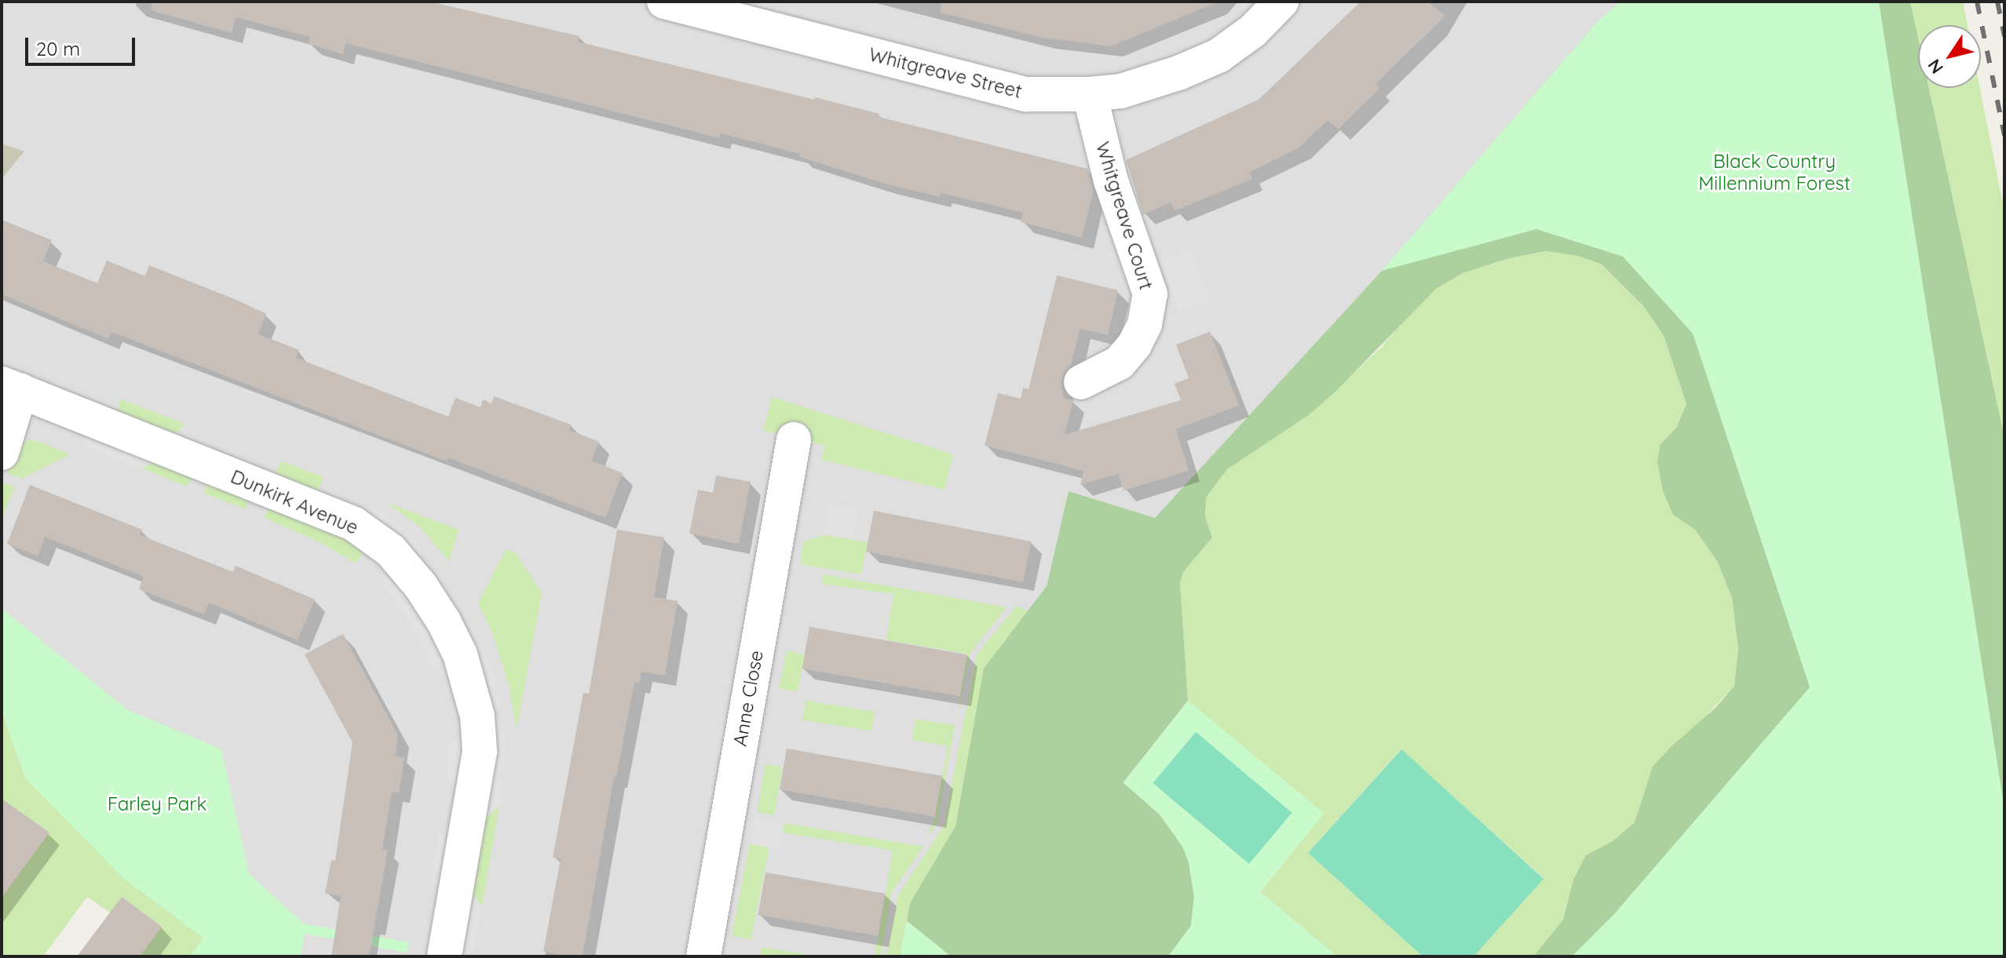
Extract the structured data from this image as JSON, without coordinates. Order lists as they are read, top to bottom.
{
  "streets": {
    "street": [
      "Whitgreave Street",
      "Whitgreave Court",
      "Dunkirk Avenue",
      "Anne Close"
    ]
  },
  "crossings": [
    ["Whitgreave Street", "Whitgreave Court"]
  ],
  "parks": ["Black Country Millennium Forest", "Farley Park"],
  "scale_bar": "20 m",
  "north": "bottom left"
}
